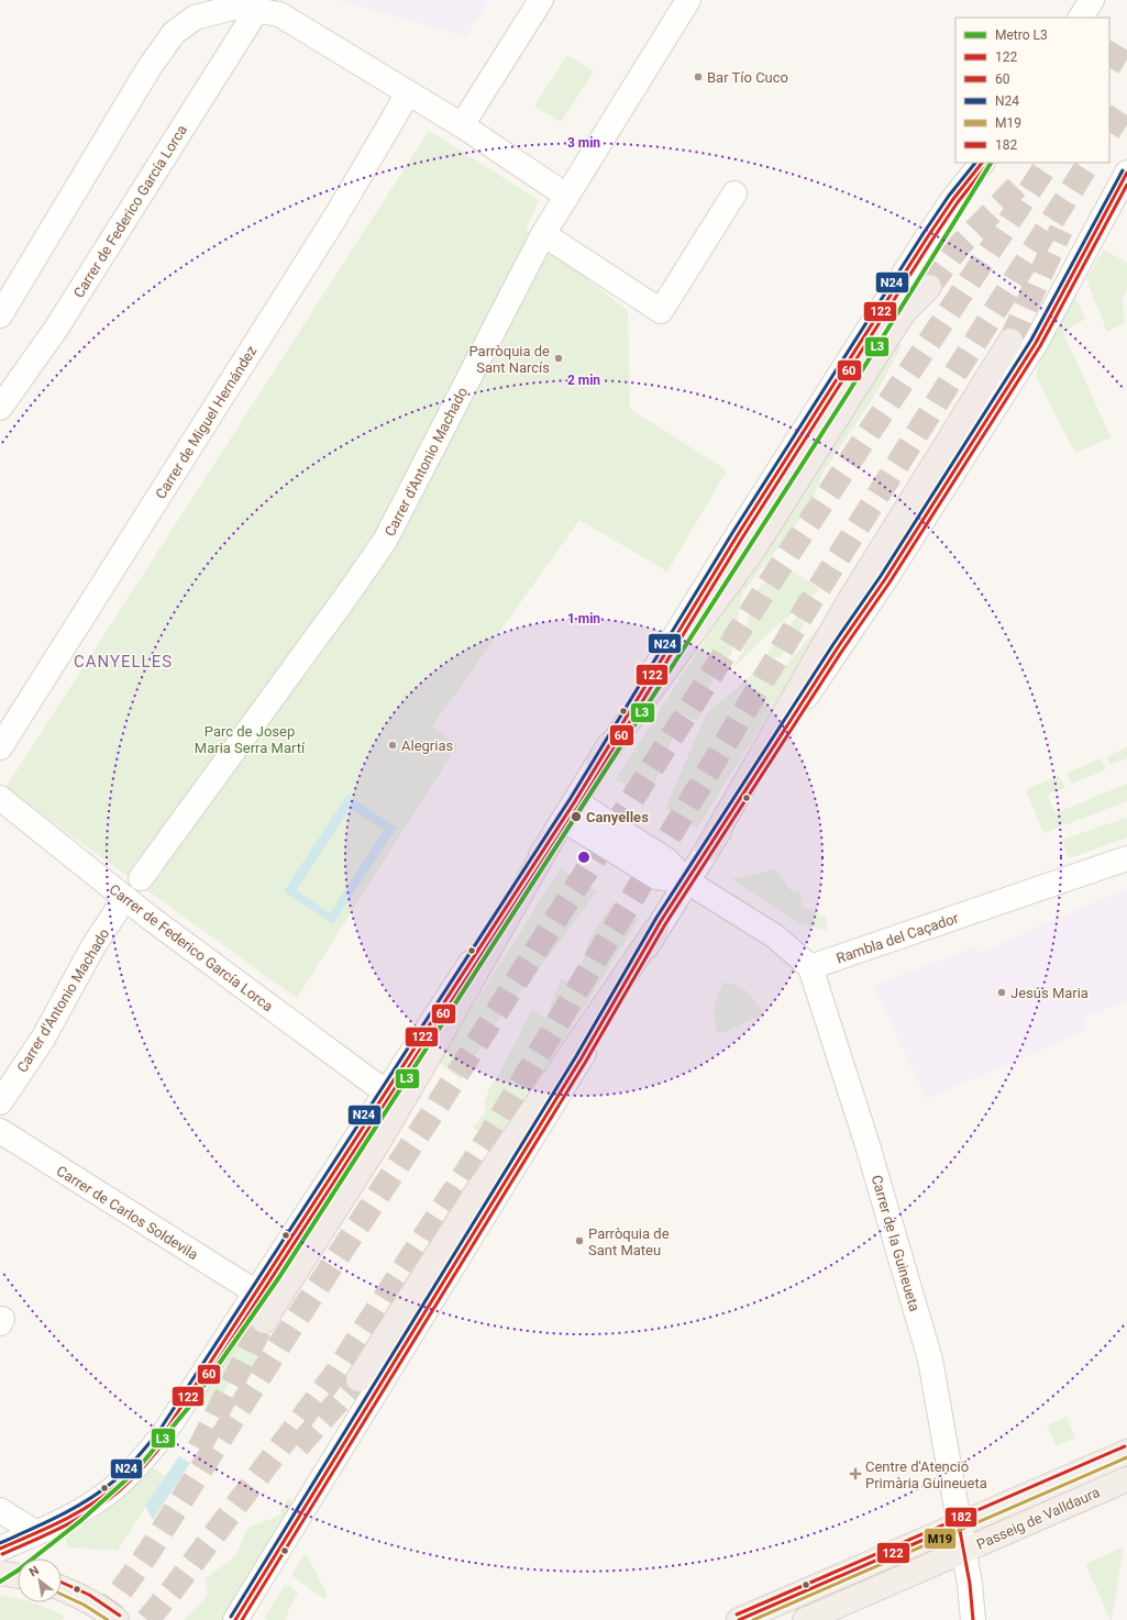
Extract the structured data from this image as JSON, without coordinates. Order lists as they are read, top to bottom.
{
  "streets": {
    "main road": ["Passeig de Valldaura"],
    "street": [
      "Carrer de Federico García Lorca",
      "Carrer de Miguel Hernández",
      "Carrer d'Antonio Machado",
      "Rambla del Caçador",
      "Carrer de Carlos Soldevila",
      "Carrer de la Guineueta"
    ]
  },
  "crossings": [
    ["Carrer de Federico García Lorca", "Carrer d'Antonio Machado"],
    ["Rambla del Caçador", "Carrer de la Guineueta"],
    ["Carrer de la Guineueta", "Passeig de Valldaura"]
  ],
  "districts": ["CANYELLES"],
  "parks": ["Parc de Josep Maria Serra Martí"],
  "places": {
    "other": [
      "Bar Tío Cuco",
      "Parròquia de Sant Narcís",
      "Alegrias",
      "Canyelles",
      "Jesús Maria",
      "Parròquia de Sant Mateu"
    ],
    "health": ["Centre d'Atenció Primària Guineueta"]
  },
  "lines": [
    "metro line L3",
    "transit line 122",
    "transit line N24",
    "transit line 60",
    "transit line 182",
    "transit line M19"
  ],
  "legend": [
    "Metro L3",
    "122",
    "60",
    "N24",
    "M19",
    "182"
  ],
  "north": "top left",
  "rings": ["3 min", "2 min", "1 min"]
}
